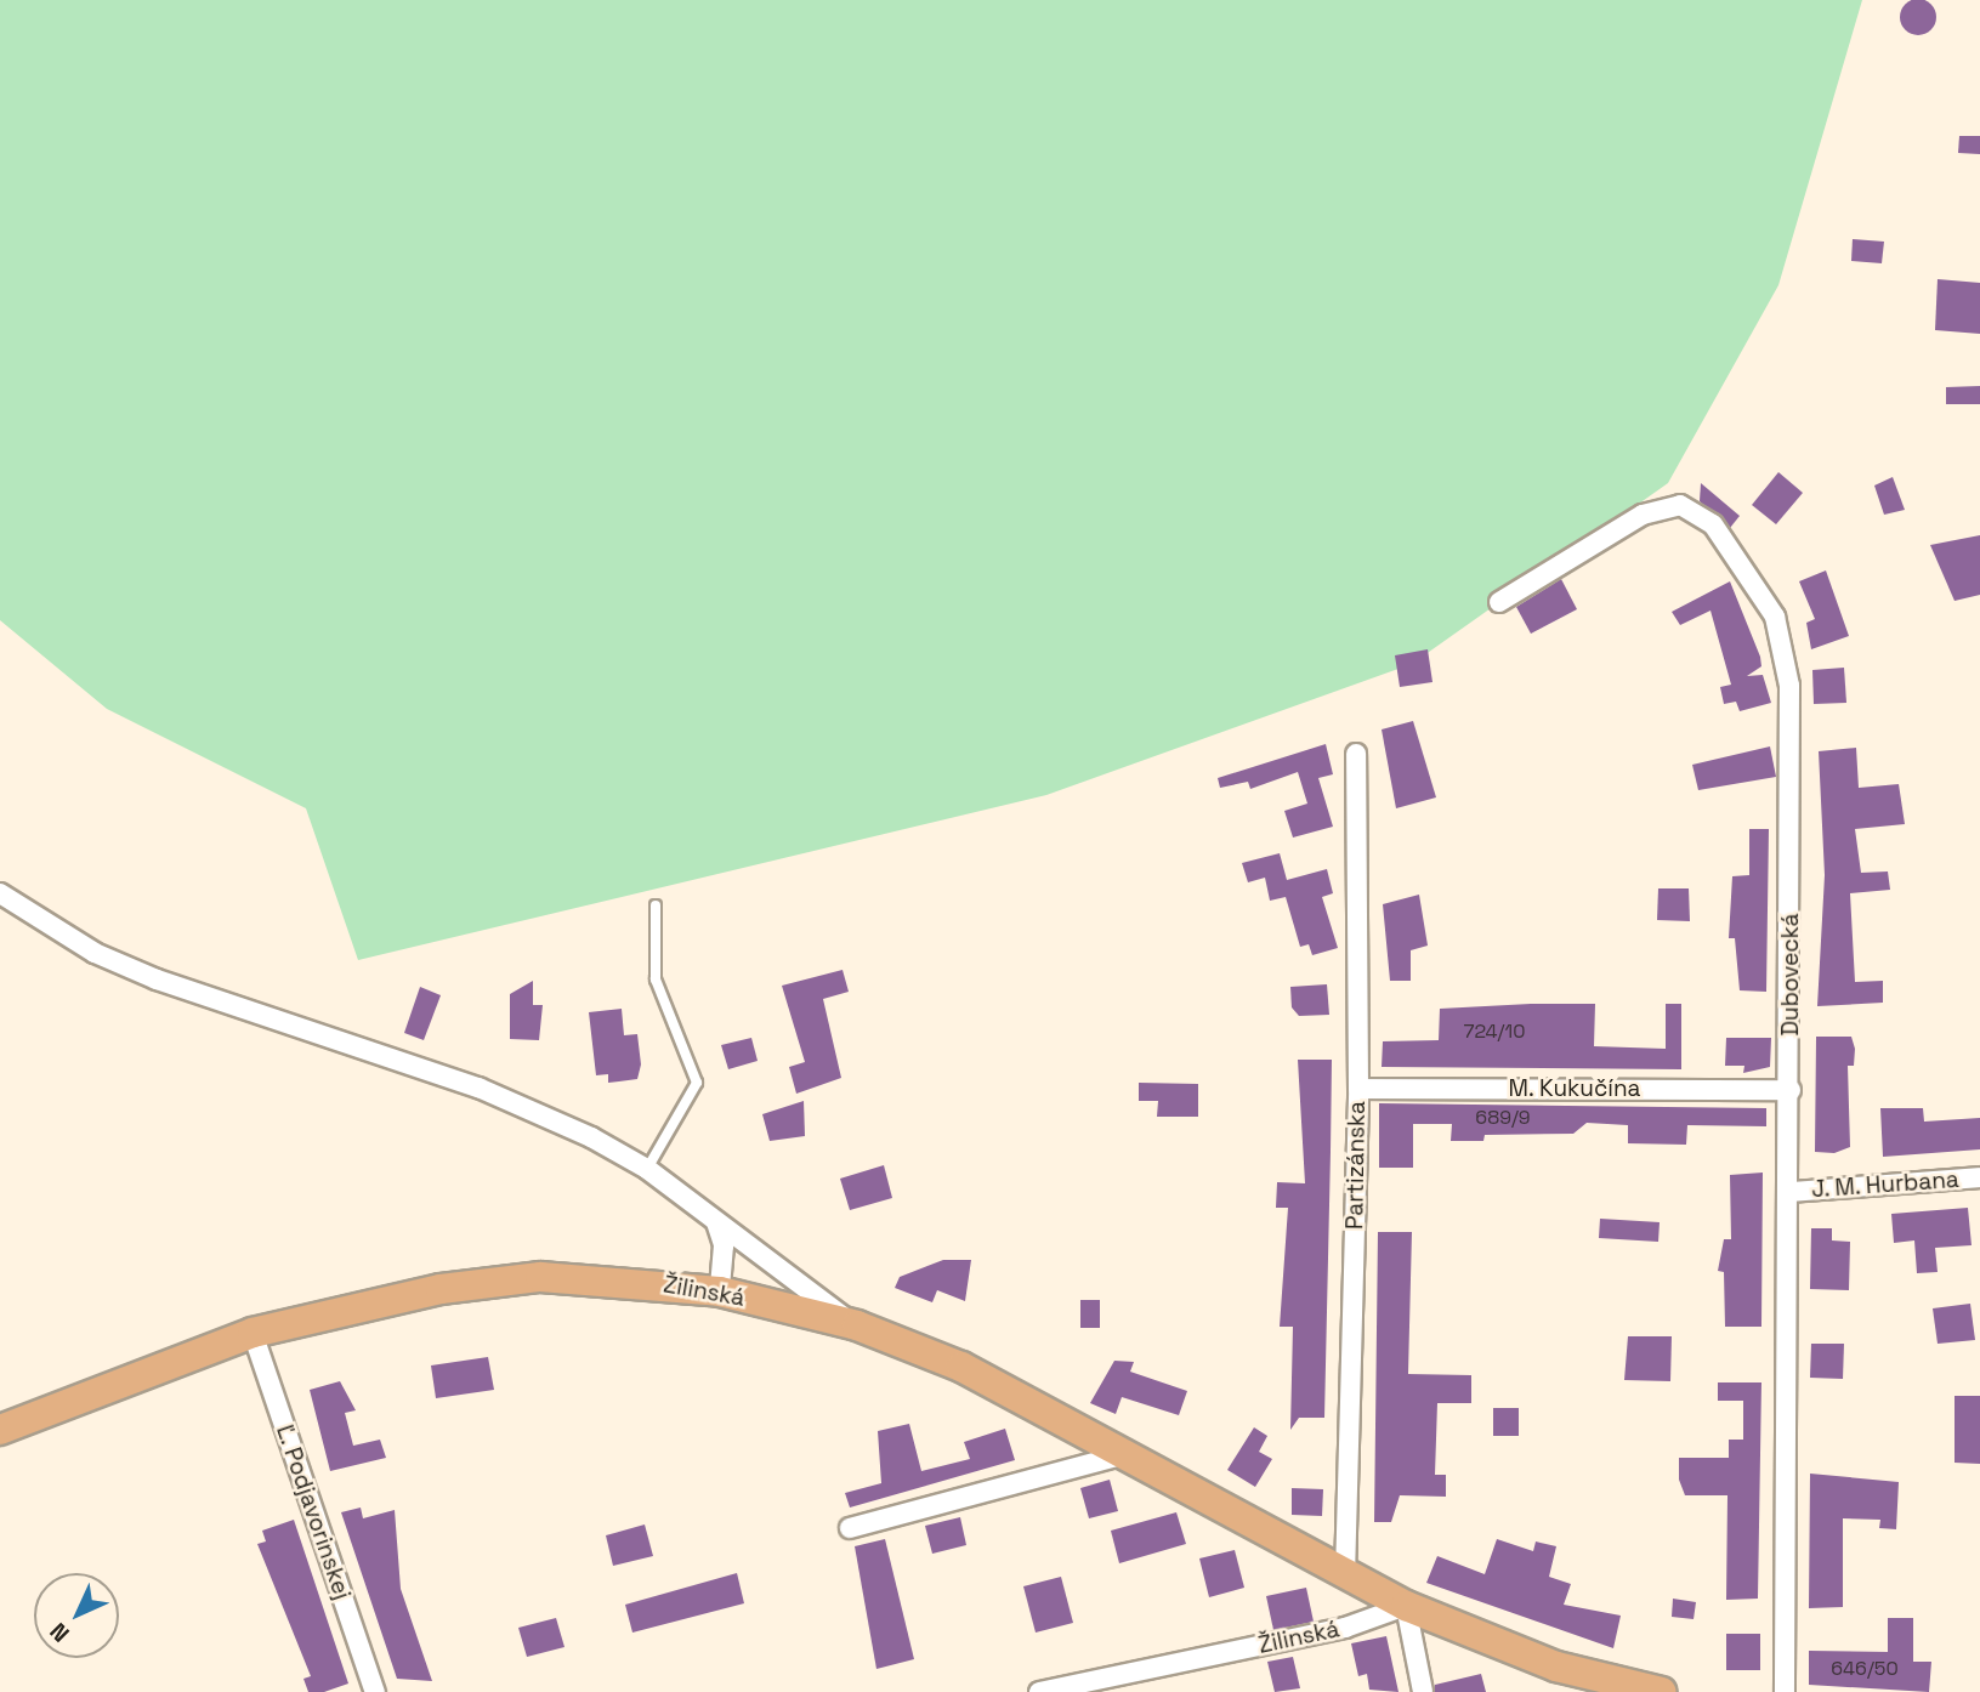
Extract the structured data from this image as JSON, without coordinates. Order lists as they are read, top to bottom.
{
  "streets": {
    "main road": ["Žilinská"],
    "street": [
      "Dubovecká",
      "M. Kukučína",
      "Partizánska",
      "J. M. Hurbana",
      "Ľ. Podjavorinskej"
    ]
  },
  "crossings": [
    ["Dubovecká", "M. Kukučína"],
    ["Dubovecká", "J. M. Hurbana"],
    ["M. Kukučína", "Partizánska"],
    ["Partizánska", "Žilinská"],
    ["Žilinská", "Ľ. Podjavorinskej"]
  ],
  "house_numbers": ["724/10", "689/9", "646/50"],
  "north": "bottom left"
}
